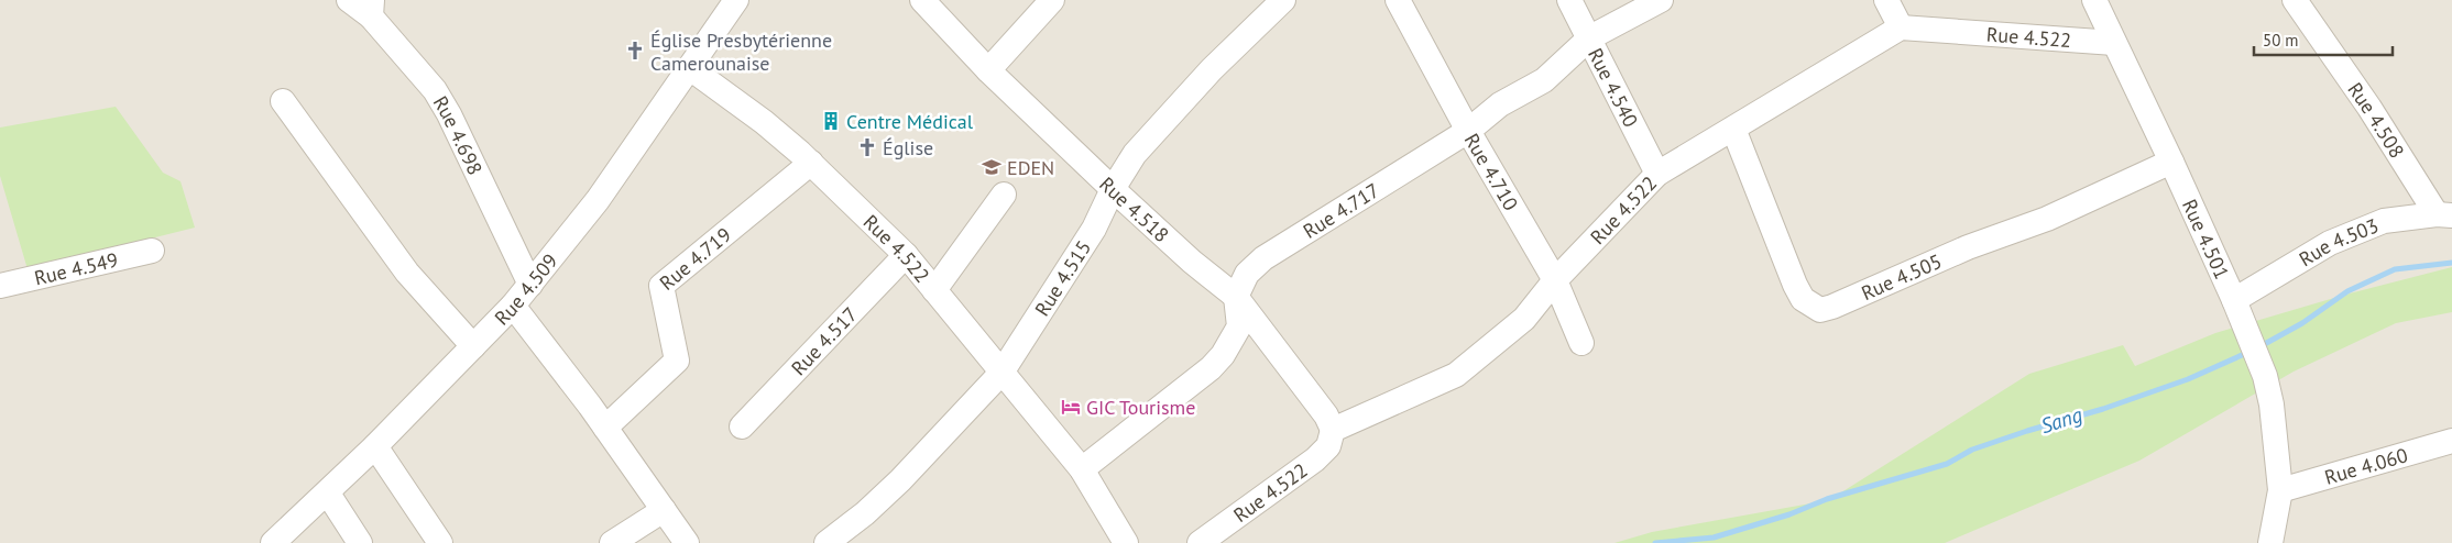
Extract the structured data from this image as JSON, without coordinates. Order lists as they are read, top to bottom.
{
  "streets": {
    "street": [
      "Rue 4.522",
      "Rue 4.540",
      "Rue 4.508",
      "Rue 4.698",
      "Rue 4.710",
      "Rue 4.518",
      "Rue 4.717",
      "Rue 4.501",
      "Rue 4.503",
      "Rue 4.719",
      "Rue 4.549",
      "Rue 4.505",
      "Rue 4.515",
      "Rue 4.509",
      "Rue 4.517",
      "Rue 4.060"
    ]
  },
  "crossings": [
    ["Rue 4.522", "Rue 4.540"],
    ["Rue 4.522", "Rue 4.710"],
    ["Rue 4.522", "Rue 4.518"],
    ["Rue 4.522", "Rue 4.501"],
    ["Rue 4.522", "Rue 4.719"],
    ["Rue 4.522", "Rue 4.505"],
    ["Rue 4.522", "Rue 4.515"],
    ["Rue 4.522", "Rue 4.509"],
    ["Rue 4.522", "Rue 4.517"],
    ["Rue 4.540", "Rue 4.717"],
    ["Rue 4.508", "Rue 4.503"],
    ["Rue 4.698", "Rue 4.509"],
    ["Rue 4.710", "Rue 4.717"],
    ["Rue 4.518", "Rue 4.717"],
    ["Rue 4.518", "Rue 4.515"],
    ["Rue 4.501", "Rue 4.503"],
    ["Rue 4.501", "Rue 4.505"],
    ["Rue 4.501", "Rue 4.060"]
  ],
  "water": ["Sang"],
  "places": {
    "church": ["Église Presbytérienne Camerounaise", "Église"],
    "building": ["Centre Médical"],
    "school or university": ["EDEN"],
    "hotel": ["GIC Tourisme"]
  },
  "scale_bar": "50 m"
}
